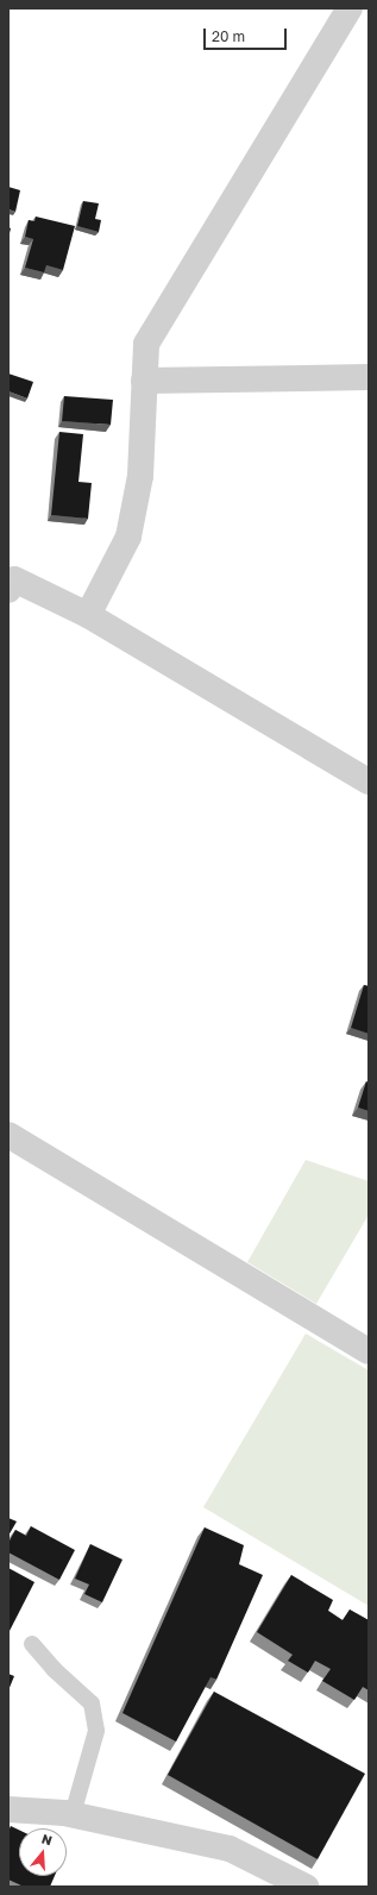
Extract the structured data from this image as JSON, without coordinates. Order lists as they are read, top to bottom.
{
  "scale_bar": "20 m",
  "north": "top"
}
